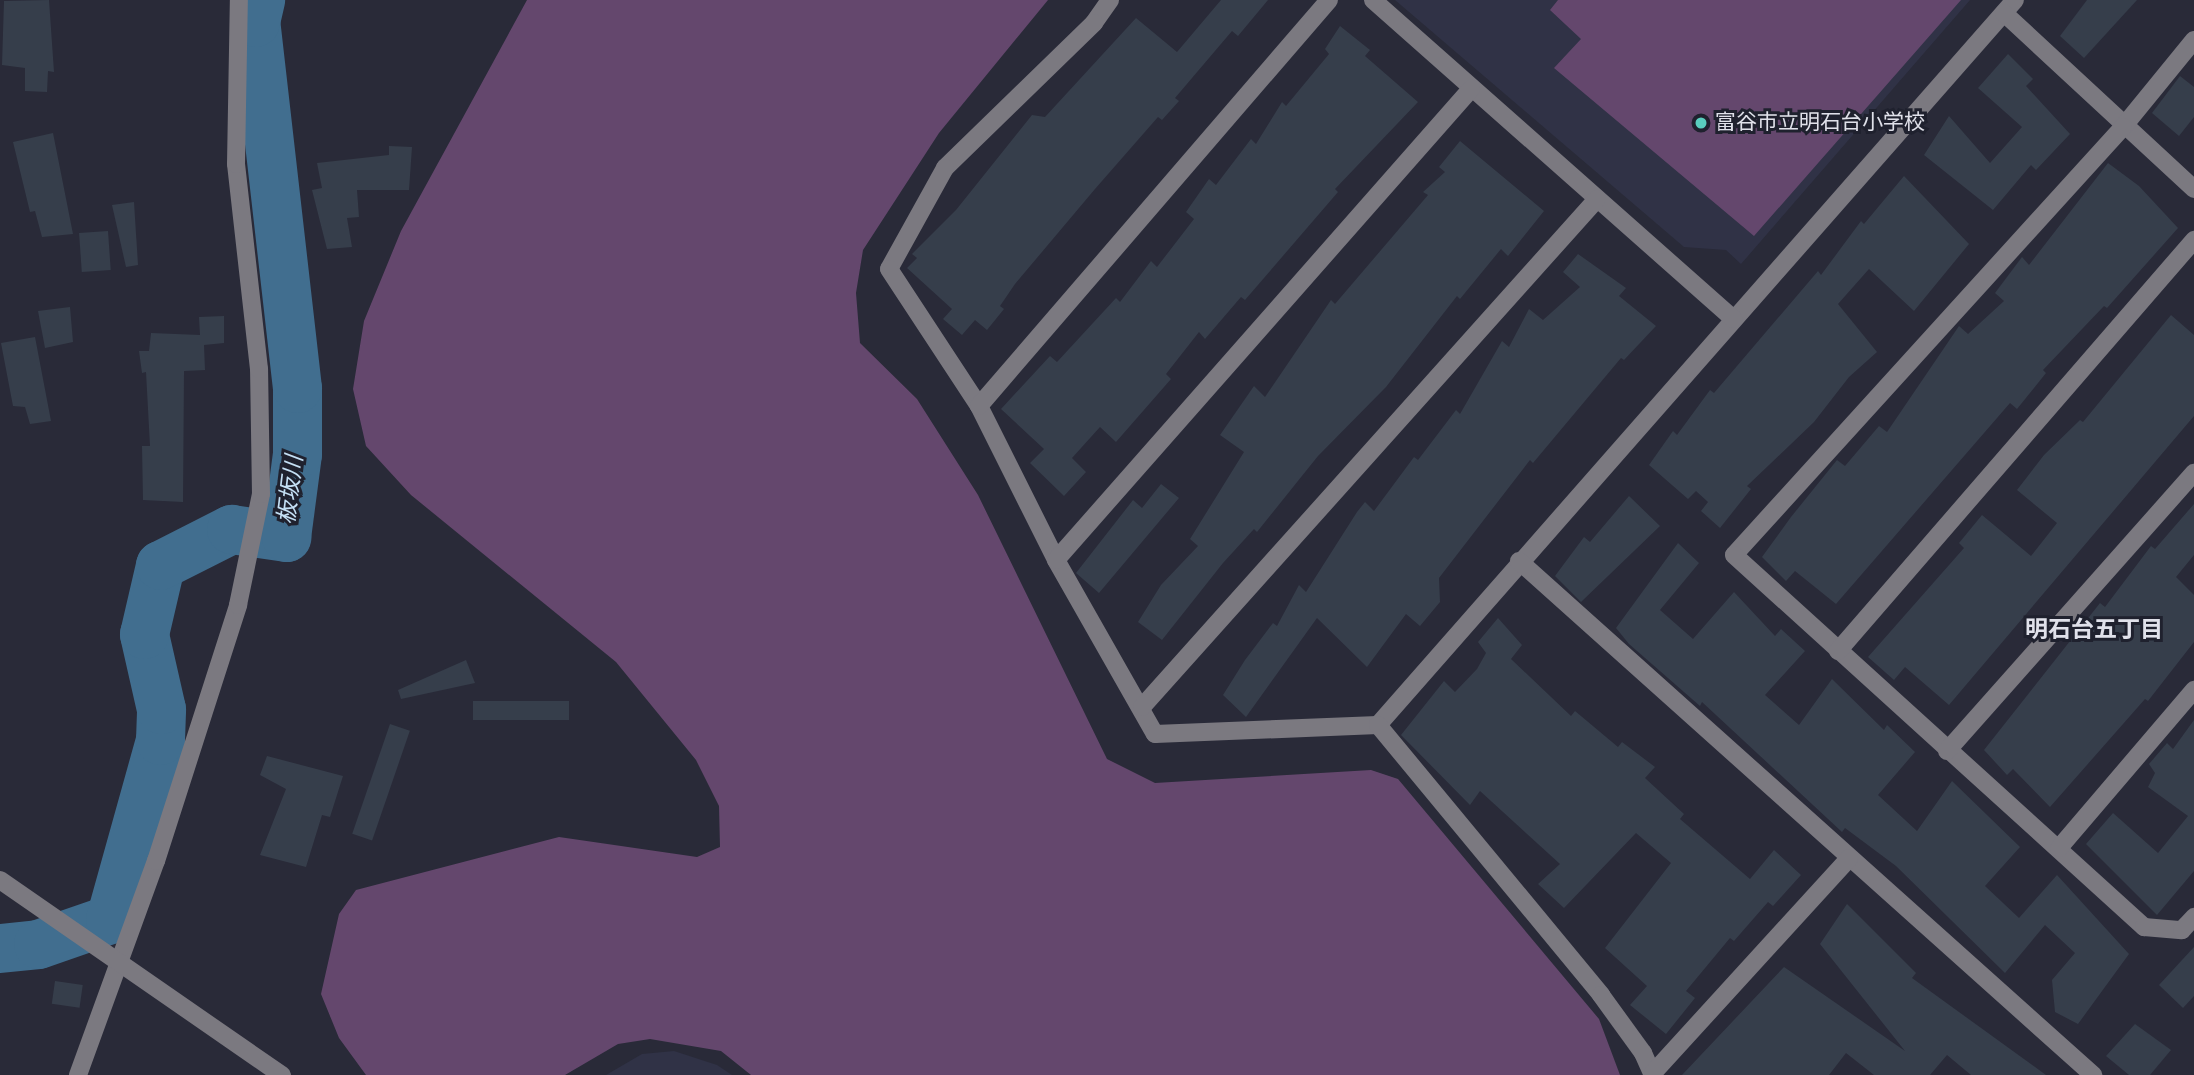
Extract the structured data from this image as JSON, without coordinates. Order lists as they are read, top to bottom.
{
  "districts": ["明石台五丁目"],
  "water": ["板坂川"],
  "places": ["富谷市立明石台小学校"]
}
